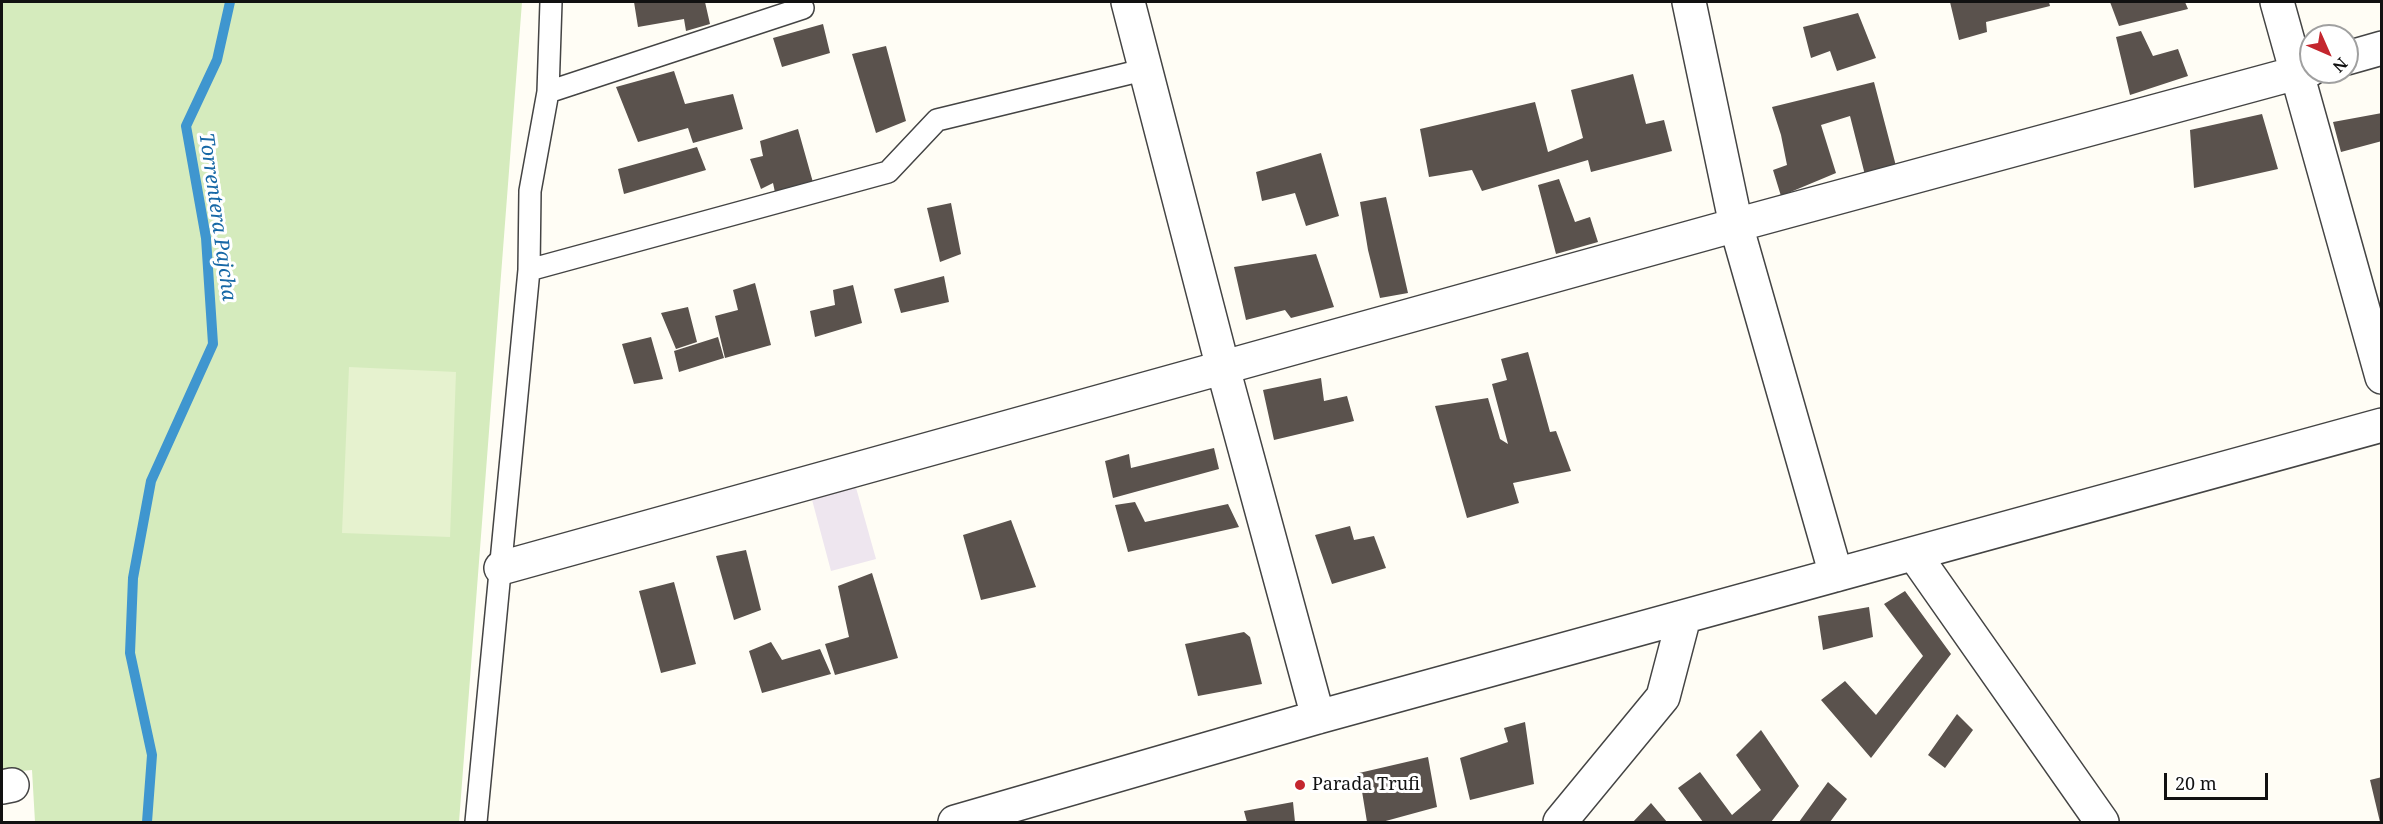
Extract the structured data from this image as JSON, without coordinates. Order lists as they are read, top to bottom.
{
  "water": ["Torrentera Pajcha"],
  "places": ["Parada Trufi"],
  "scale_bar": "20 m",
  "north": "bottom right"
}
